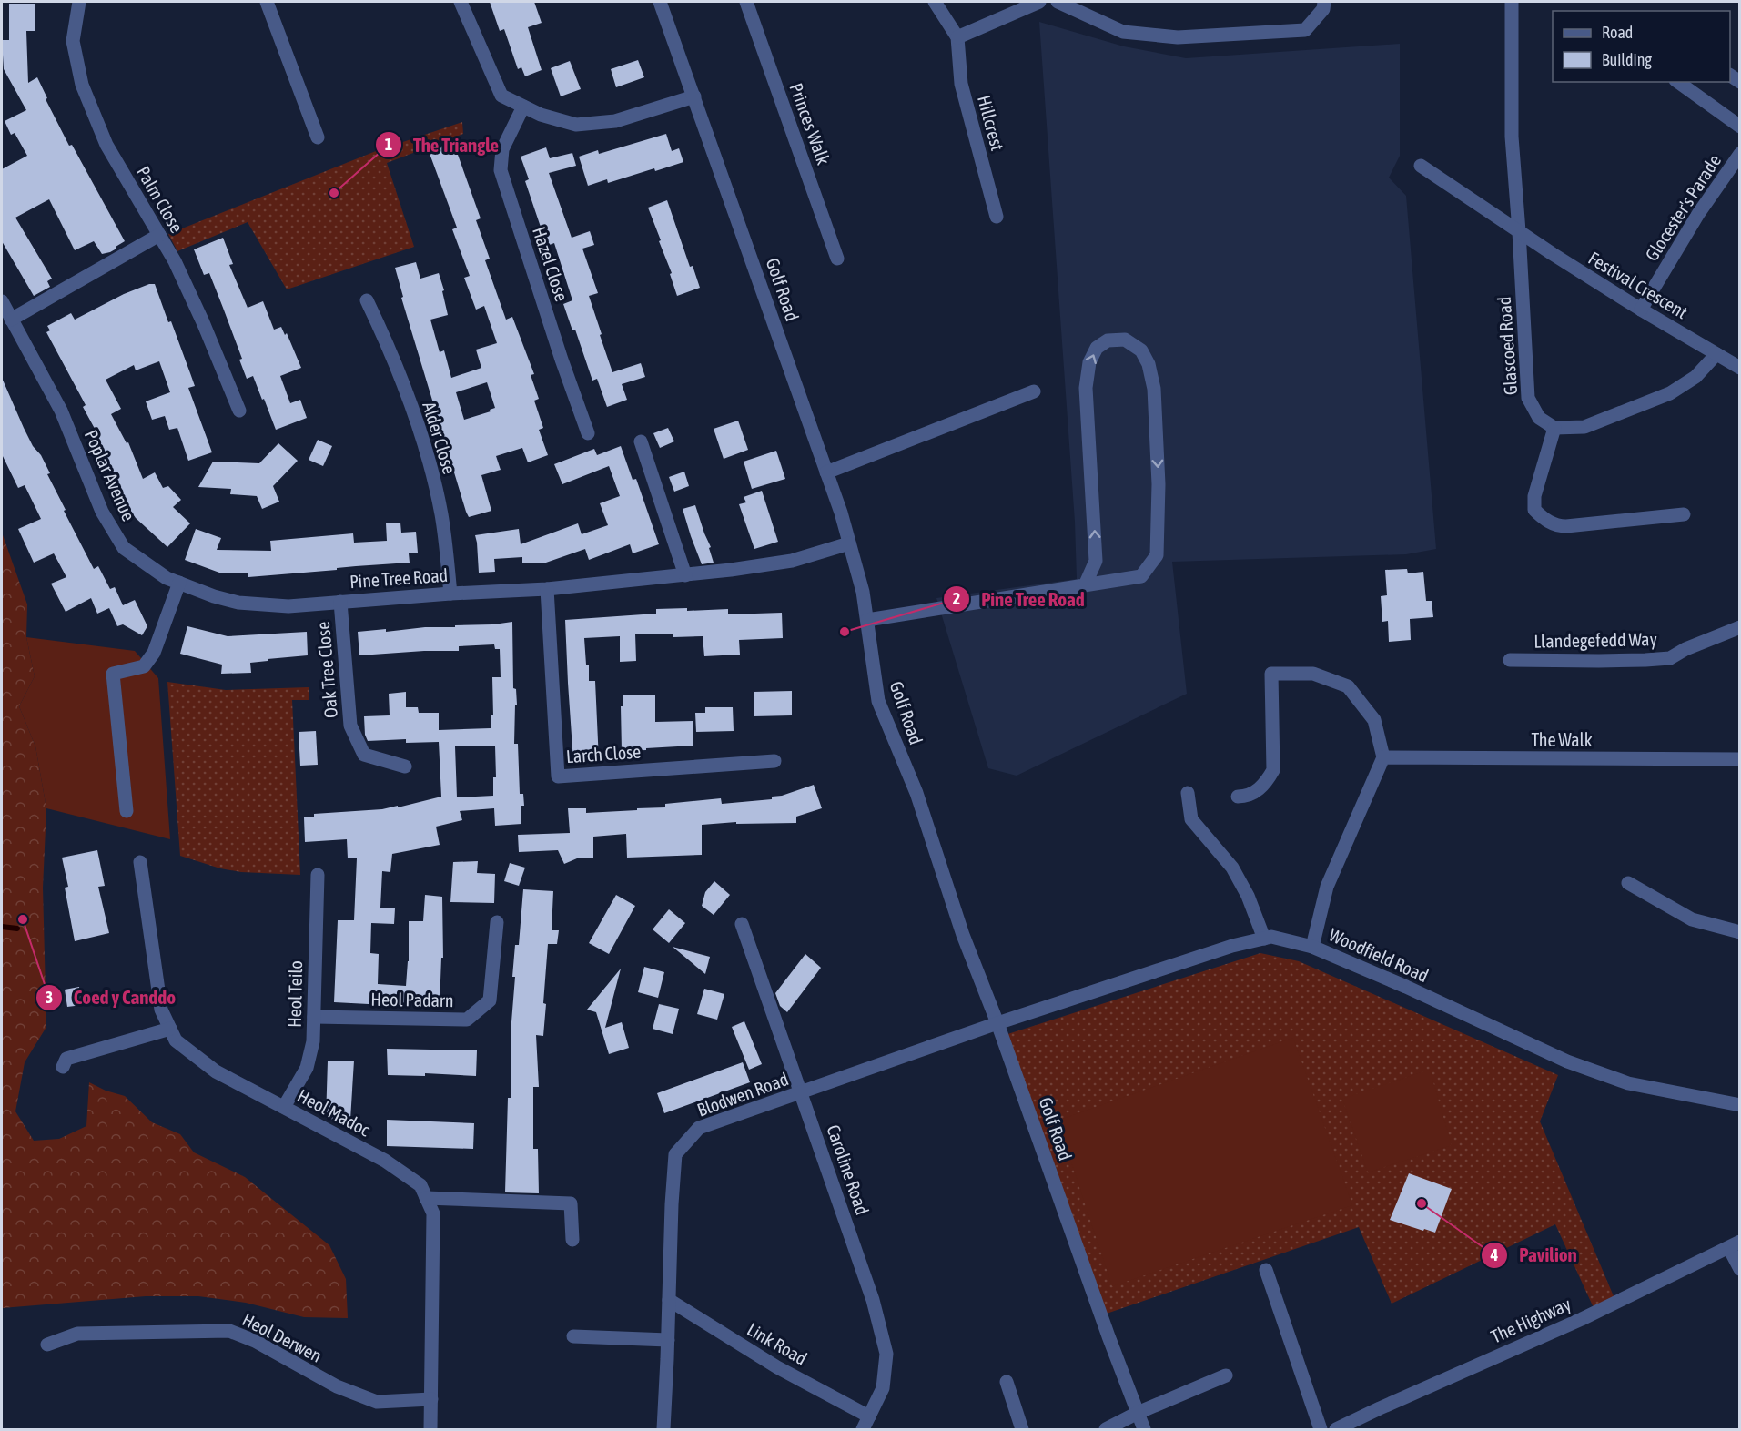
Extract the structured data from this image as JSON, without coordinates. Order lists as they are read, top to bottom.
{
  "streets": {
    "street": [
      "Hillcrest",
      "Princes Walk",
      "Palm Close",
      "Glocester's Parade",
      "Hazel Close",
      "Festival Crescent",
      "Golf Road",
      "Glascoed Road",
      "Alder Close",
      "Poplar Avenue",
      "Pine Tree Road",
      "Llandegefedd Way",
      "Oak Tree Close",
      "The Walk",
      "Larch Close",
      "Woodfield Road",
      "Heol Teilo",
      "Heol Padarn",
      "Blodwen Road",
      "Heol Madoc",
      "Caroline Road",
      "The Highway",
      "Heol Derwen",
      "Link Road"
    ]
  },
  "crossings": [
    ["Glocester's Parade", "Festival Crescent"],
    ["Festival Crescent", "Glascoed Road"],
    ["Golf Road", "Pine Tree Road"],
    ["Golf Road", "Woodfield Road"],
    ["Golf Road", "Blodwen Road"],
    ["Alder Close", "Pine Tree Road"],
    ["Poplar Avenue", "Pine Tree Road"],
    ["Poplar Avenue", "Oak Tree Close"],
    ["Pine Tree Road", "Oak Tree Close"],
    ["Pine Tree Road", "Larch Close"],
    ["Woodfield Road", "Blodwen Road"],
    ["Heol Teilo", "Heol Padarn"],
    ["Heol Teilo", "Heol Madoc"],
    ["Blodwen Road", "Caroline Road"],
    ["Blodwen Road", "Link Road"],
    ["Heol Madoc", "Heol Derwen"],
    ["Caroline Road", "Link Road"]
  ],
  "places": [
    "The Triangle",
    "Pine Tree Road",
    "Coed y Canddo",
    "Pavilion"
  ],
  "legend": ["Road", "Building"]
}
